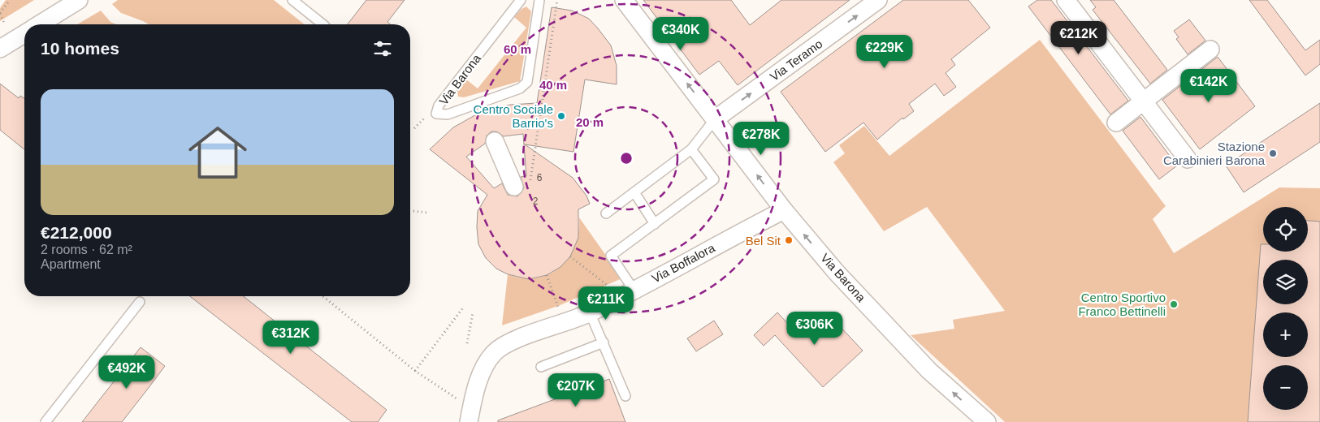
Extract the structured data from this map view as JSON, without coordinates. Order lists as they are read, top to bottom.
{
  "streets": {
    "street": ["Via Teramo", "Via Barona", "Via Boffalora"]
  },
  "crossings": [
    ["Via Teramo", "Via Barona"],
    ["Via Barona", "Via Boffalora"]
  ],
  "one_way": ["Via Teramo", "Via Barona"],
  "places": [
    "Centro Sociale Barrio's",
    "Stazione Carabinieri Barona",
    "Bel Sit",
    "Centro Sportivo Franco Bettinelli"
  ],
  "house_numbers": ["6", "2"],
  "page": {
    "price": [
      "€340K",
      "€212K",
      "€229K",
      "€142K",
      "€278K",
      "€211K",
      "€306K",
      "€312K",
      "€492K",
      "€207K"
    ],
    "heading": "10 homes",
    "list": [
      {
        "name": "€212,000",
        "note": "2 rooms · 62 m² · Apartment"
      }
    ],
    "map_buttons": ["+", "−"]
  },
  "rings": ["60 m", "40 m", "20 m"]
}
